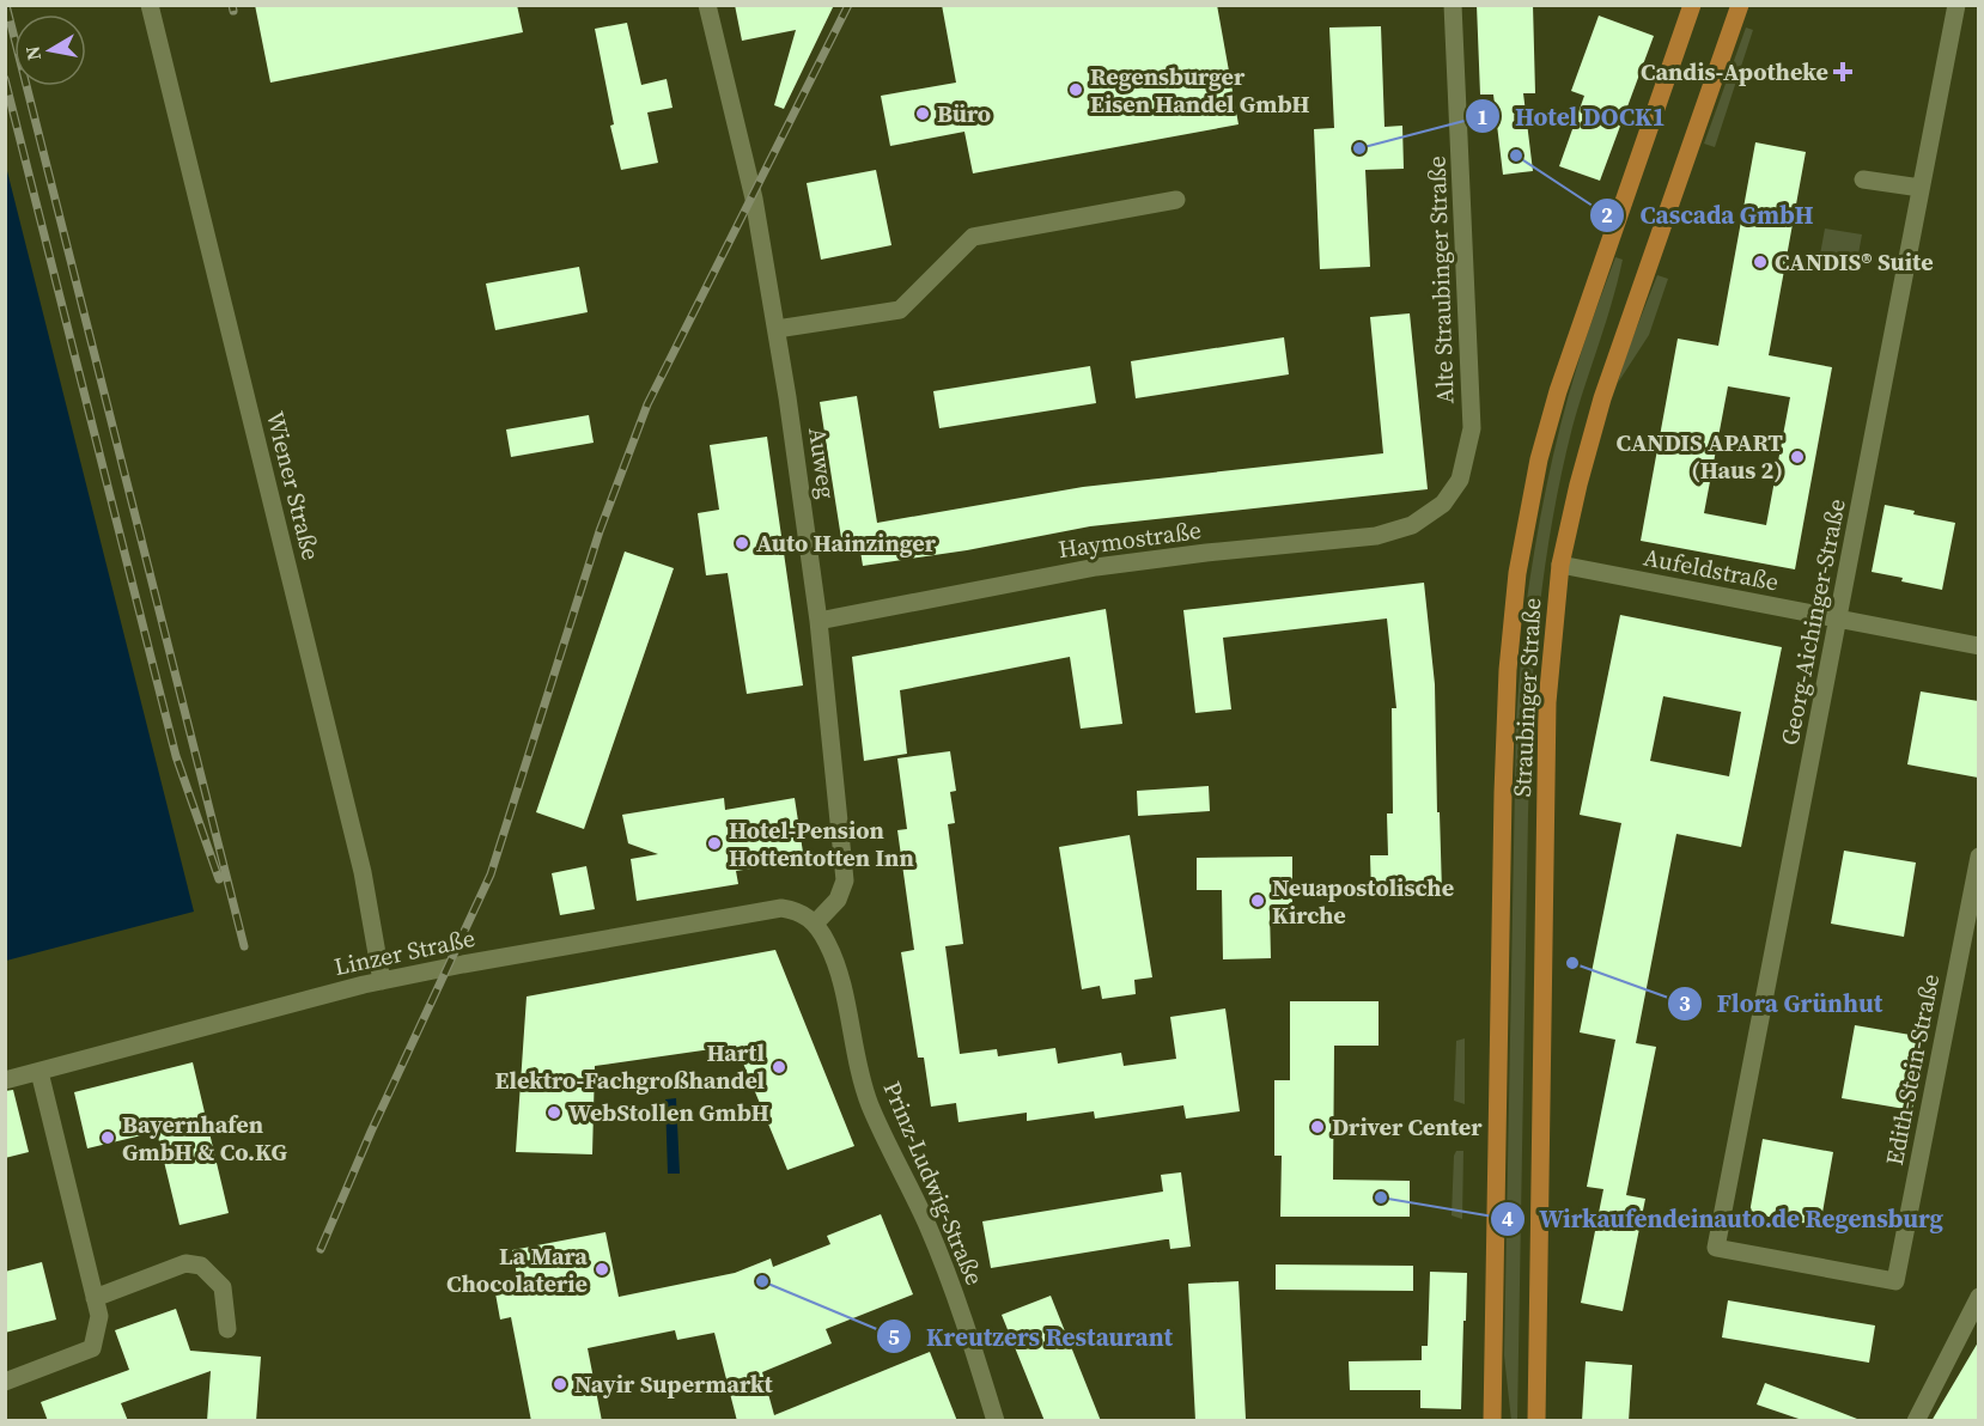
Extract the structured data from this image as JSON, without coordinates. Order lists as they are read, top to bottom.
{
  "streets": {
    "main road": ["Straubinger Straße"],
    "street": [
      "Alte Straubinger Straße",
      "Auweg",
      "Wiener Straße",
      "Haymostraße",
      "Aufeldstraße",
      "Georg-Aichinger-Straße",
      "Linzer Straße",
      "Edith-Stein-Straße",
      "Prinz-Ludwig-Straße"
    ]
  },
  "crossings": [
    ["Alte Straubinger Straße", "Haymostraße"],
    ["Auweg", "Haymostraße"],
    ["Auweg", "Linzer Straße"],
    ["Auweg", "Prinz-Ludwig-Straße"],
    ["Wiener Straße", "Linzer Straße"],
    ["Aufeldstraße", "Georg-Aichinger-Straße"],
    ["Aufeldstraße", "Straubinger Straße"],
    ["Georg-Aichinger-Straße", "Edith-Stein-Straße"],
    ["Linzer Straße", "Prinz-Ludwig-Straße"]
  ],
  "places": {
    "health": ["Candis-Apotheke"],
    "other": [
      "Regensburger Eisen Handel GmbH",
      "Büro",
      "Hotel DOCK1",
      "Cascada GmbH",
      "CANDIS® Suite",
      "CANDIS APART (Haus 2)",
      "Auto Hainzinger",
      "Hotel-Pension Hottentotten Inn",
      "Neuapostolische Kirche",
      "Flora Grünhut",
      "Hartl Elektro-Fachgroßhandel",
      "WebStollen GmbH",
      "Driver Center",
      "Bayernhafen GmbH & Co.KG",
      "Wirkaufendeinauto.de Regensburg",
      "La Mara Chocolaterie",
      "Kreutzers Restaurant",
      "Nayir Supermarkt"
    ]
  },
  "north": "left"
}
